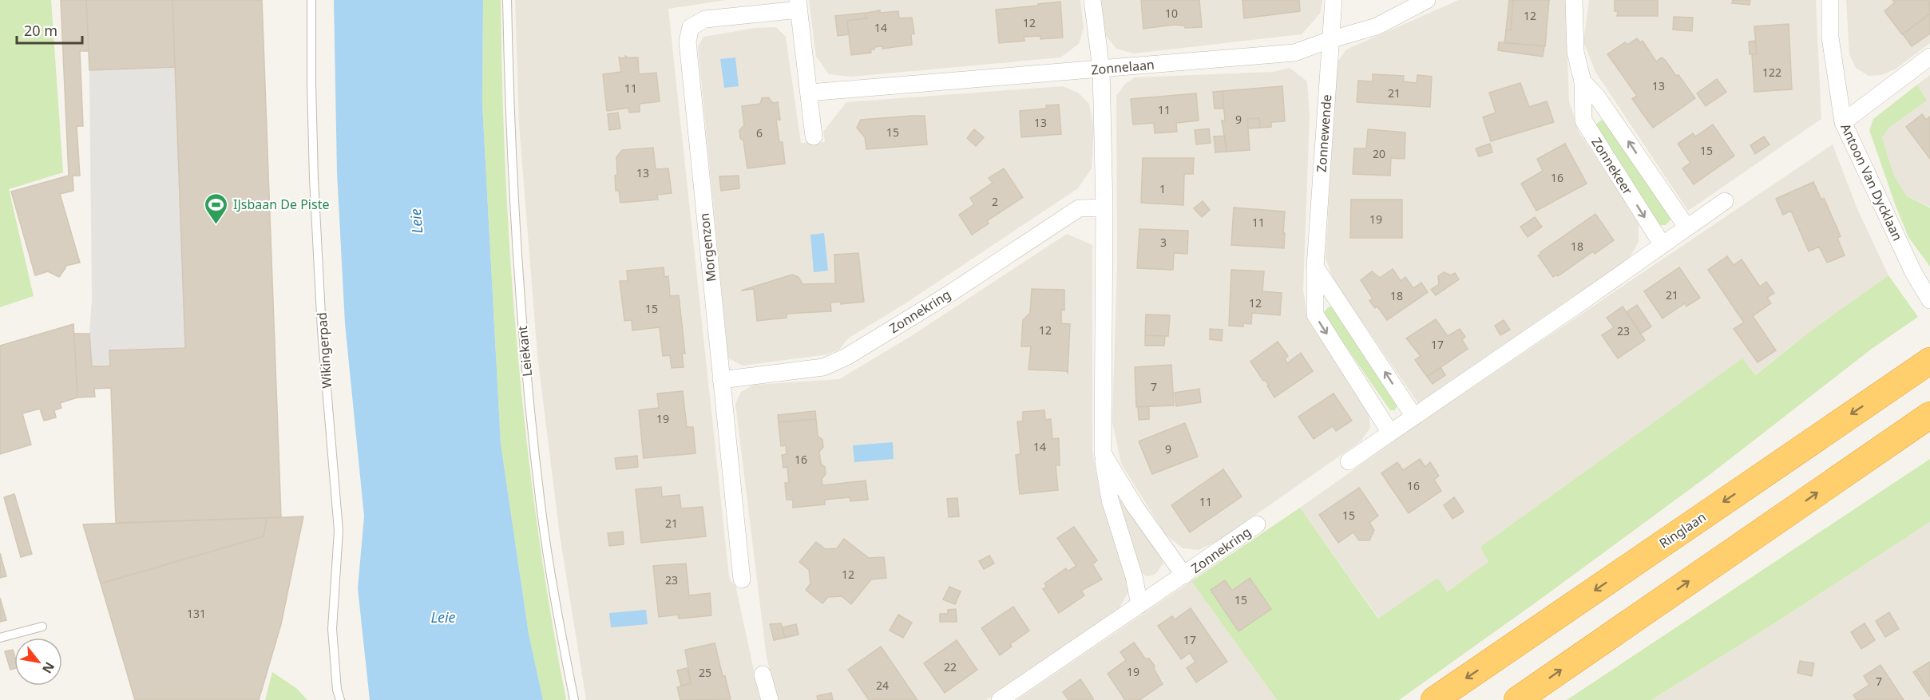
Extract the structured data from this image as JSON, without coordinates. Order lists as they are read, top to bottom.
{
  "streets": {
    "highway": ["Ringlaan"],
    "street": [
      "Zonnelaan",
      "Zonnewende",
      "Zonnekeer",
      "Antoon Van Dycklaan",
      "Morgenzon",
      "Zonnekring"
    ],
    "lane": ["Wikingerpad", "Leiekant"]
  },
  "crossings": [
    ["Zonnelaan", "Zonnewende"],
    ["Zonnelaan", "Morgenzon"],
    ["Morgenzon", "Zonnekring"]
  ],
  "water": ["Leie"],
  "places": {
    "sports": ["IJsbaan De Piste"]
  },
  "house_numbers": [
    "10",
    "12",
    "12",
    "14",
    "122",
    "13",
    "11",
    "21",
    "11",
    "9",
    "13",
    "15",
    "6",
    "15",
    "20",
    "13",
    "16",
    "1",
    "2",
    "19",
    "11",
    "3",
    "18",
    "21",
    "18",
    "12",
    "15",
    "12",
    "23",
    "17",
    "7",
    "19",
    "14",
    "9",
    "16",
    "16",
    "11",
    "15",
    "21",
    "12",
    "23",
    "15",
    "131",
    "17",
    "22",
    "19",
    "25",
    "7",
    "24"
  ],
  "scale_bar": "20 m",
  "north": "bottom right"
}
